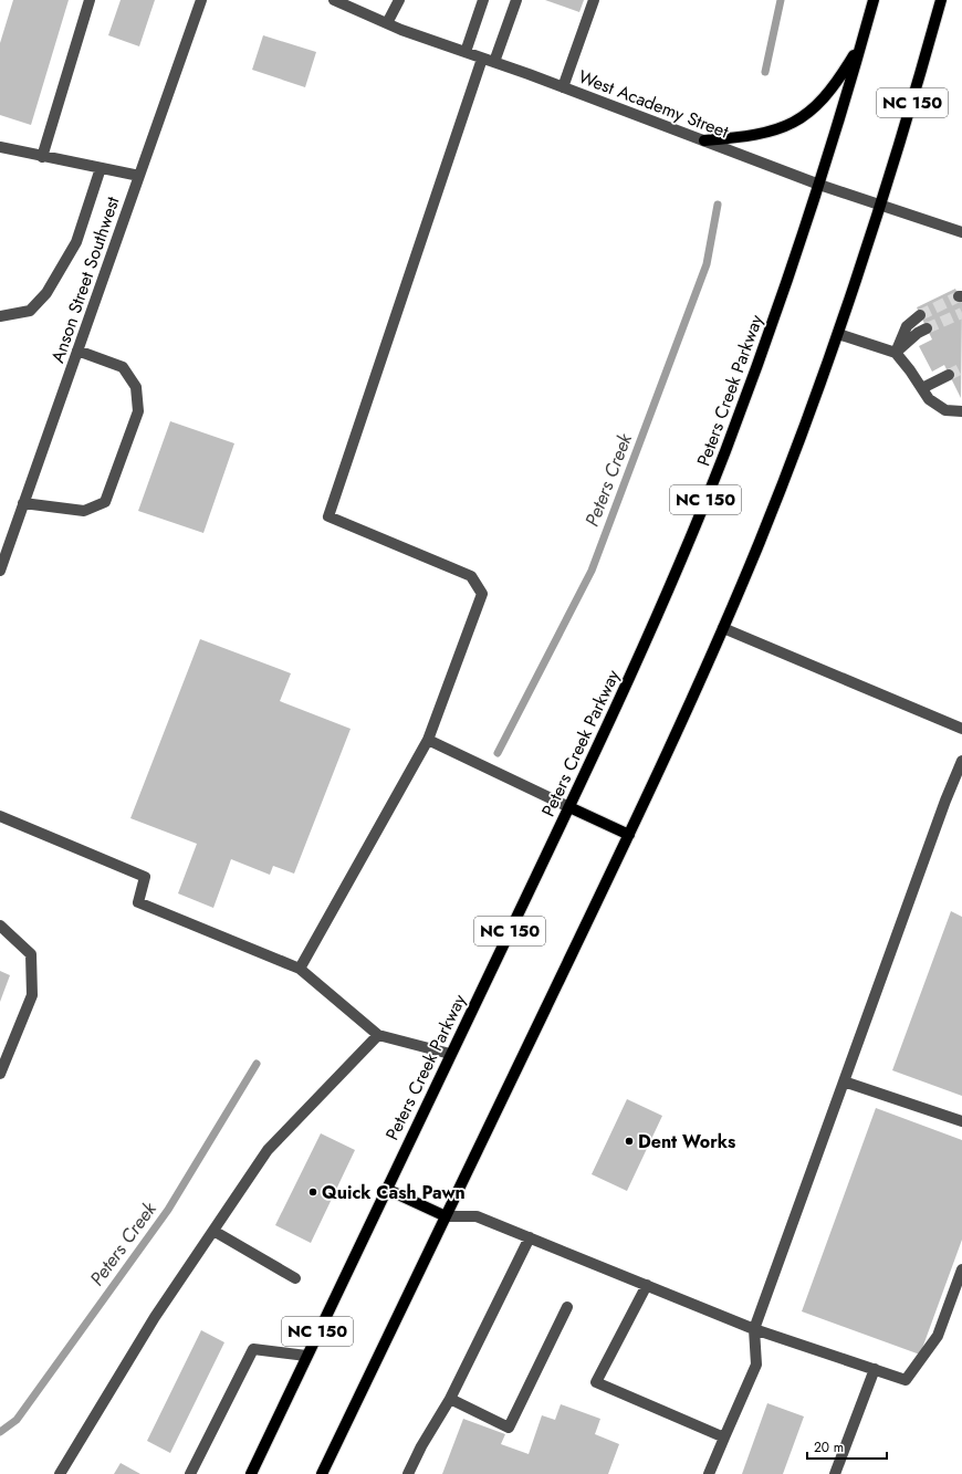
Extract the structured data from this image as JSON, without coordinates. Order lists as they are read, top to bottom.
{
  "streets": {
    "main road": ["NC 150", "Peters Creek Parkway"],
    "street": ["West Academy Street", "Anson Street Southwest"]
  },
  "crossings": [
    ["NC 150", "West Academy Street"],
    ["West Academy Street", "Peters Creek Parkway"]
  ],
  "water": ["Peters Creek"],
  "places": ["Dent Works", "Quick Cash Pawn"],
  "scale_bar": "20 m"
}
